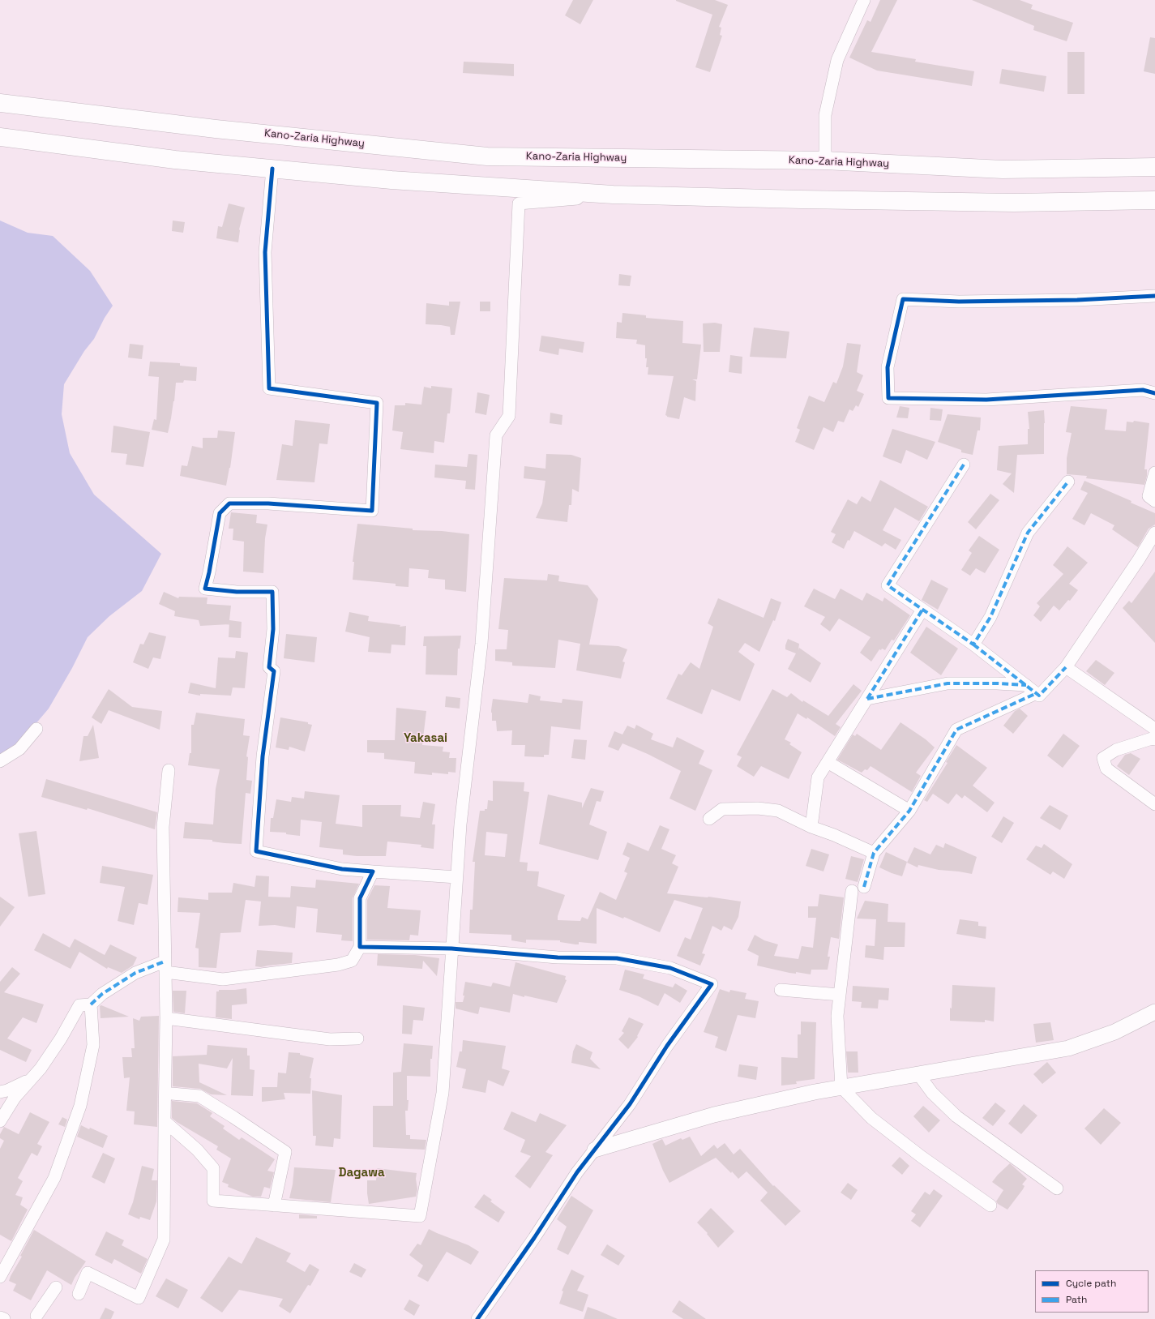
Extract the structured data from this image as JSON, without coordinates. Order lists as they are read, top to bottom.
{
  "streets": {
    "highway": ["Kano-Zaria Highway"]
  },
  "districts": ["Yakasai", "Dagawa"],
  "legend": ["Cycle path", "Path"]
}
